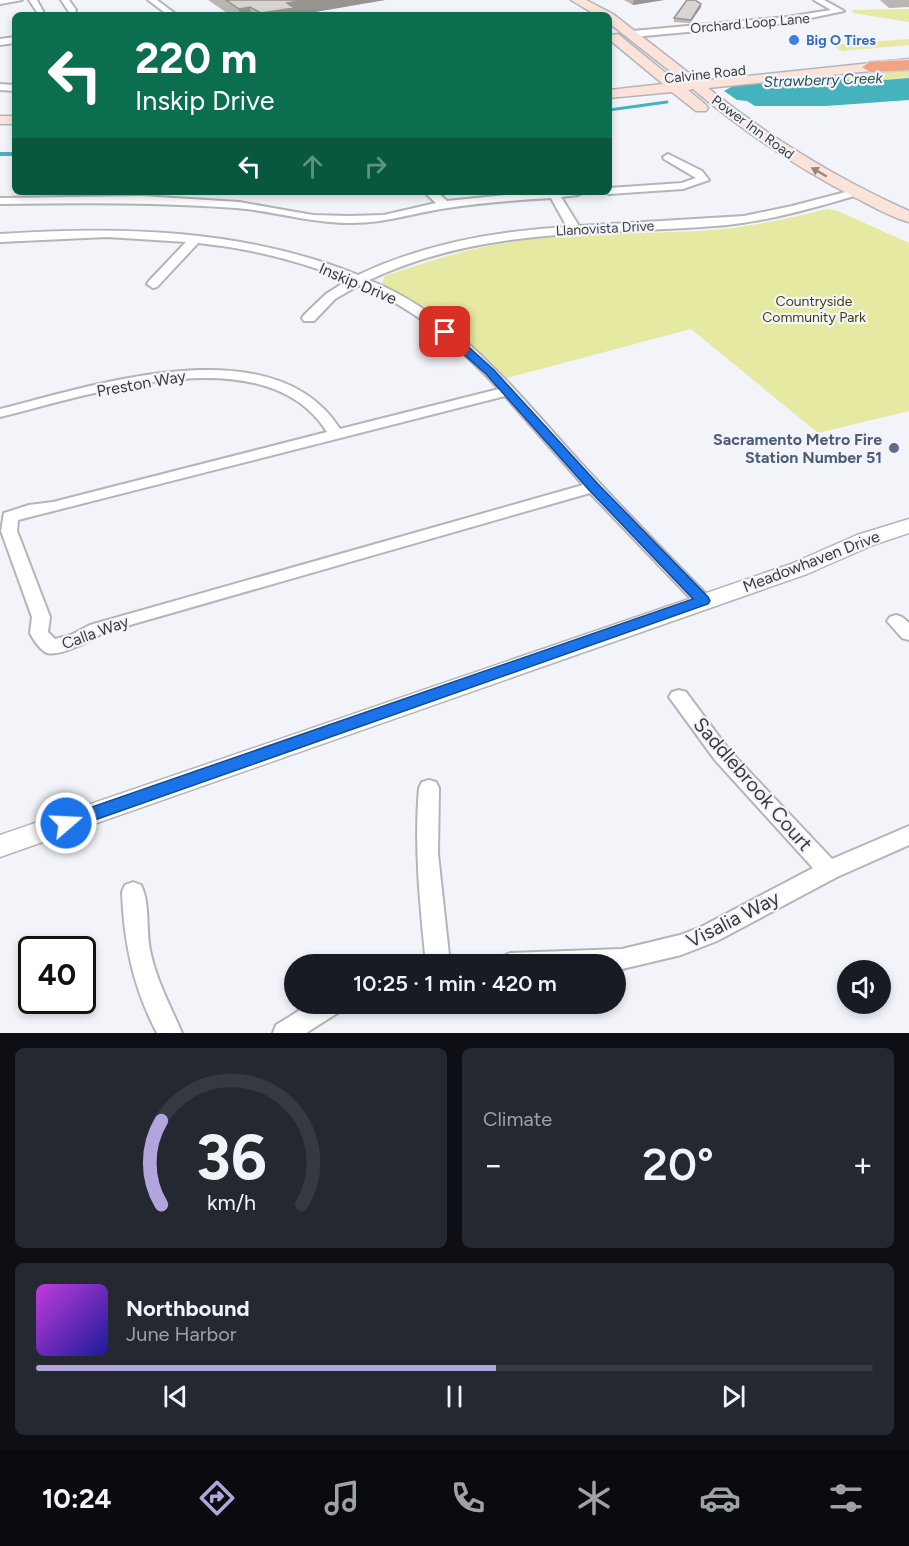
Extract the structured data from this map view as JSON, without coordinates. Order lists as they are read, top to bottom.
{
  "streets": {
    "main road": ["Calvine Road", "Power Inn Road"],
    "street": [
      "Orchard Loop Lane",
      "Llanovista Drive",
      "Inskip Drive",
      "Preston Way",
      "Meadowhaven Drive",
      "Calla Way",
      "Saddlebrook Court",
      "Visalia Way"
    ]
  },
  "crossings": [
    ["Orchard Loop Lane", "Power Inn Road"],
    ["Calvine Road", "Power Inn Road"],
    ["Power Inn Road", "Llanovista Drive"],
    ["Llanovista Drive", "Inskip Drive"],
    ["Inskip Drive", "Meadowhaven Drive"],
    ["Inskip Drive", "Calla Way"],
    ["Preston Way", "Calla Way"],
    ["Saddlebrook Court", "Visalia Way"]
  ],
  "water": ["Strawberry Creek"],
  "parks": ["Countryside Community Park"],
  "places": ["Big O Tires", "Sacramento Metro Fire Station Number 51"],
  "page": {
    "turn": ["220 m", "Inskip Drive"],
    "limit": "40",
    "trip": "10:25 · 1 min · 420 m",
    "tile": "Climate",
    "heat": ["−", "20°", "+"],
    "song": ["Northbound", "June Harbor"],
    "tabs": "10:24",
    "gauge": ["36", "km/h"]
  }
}
